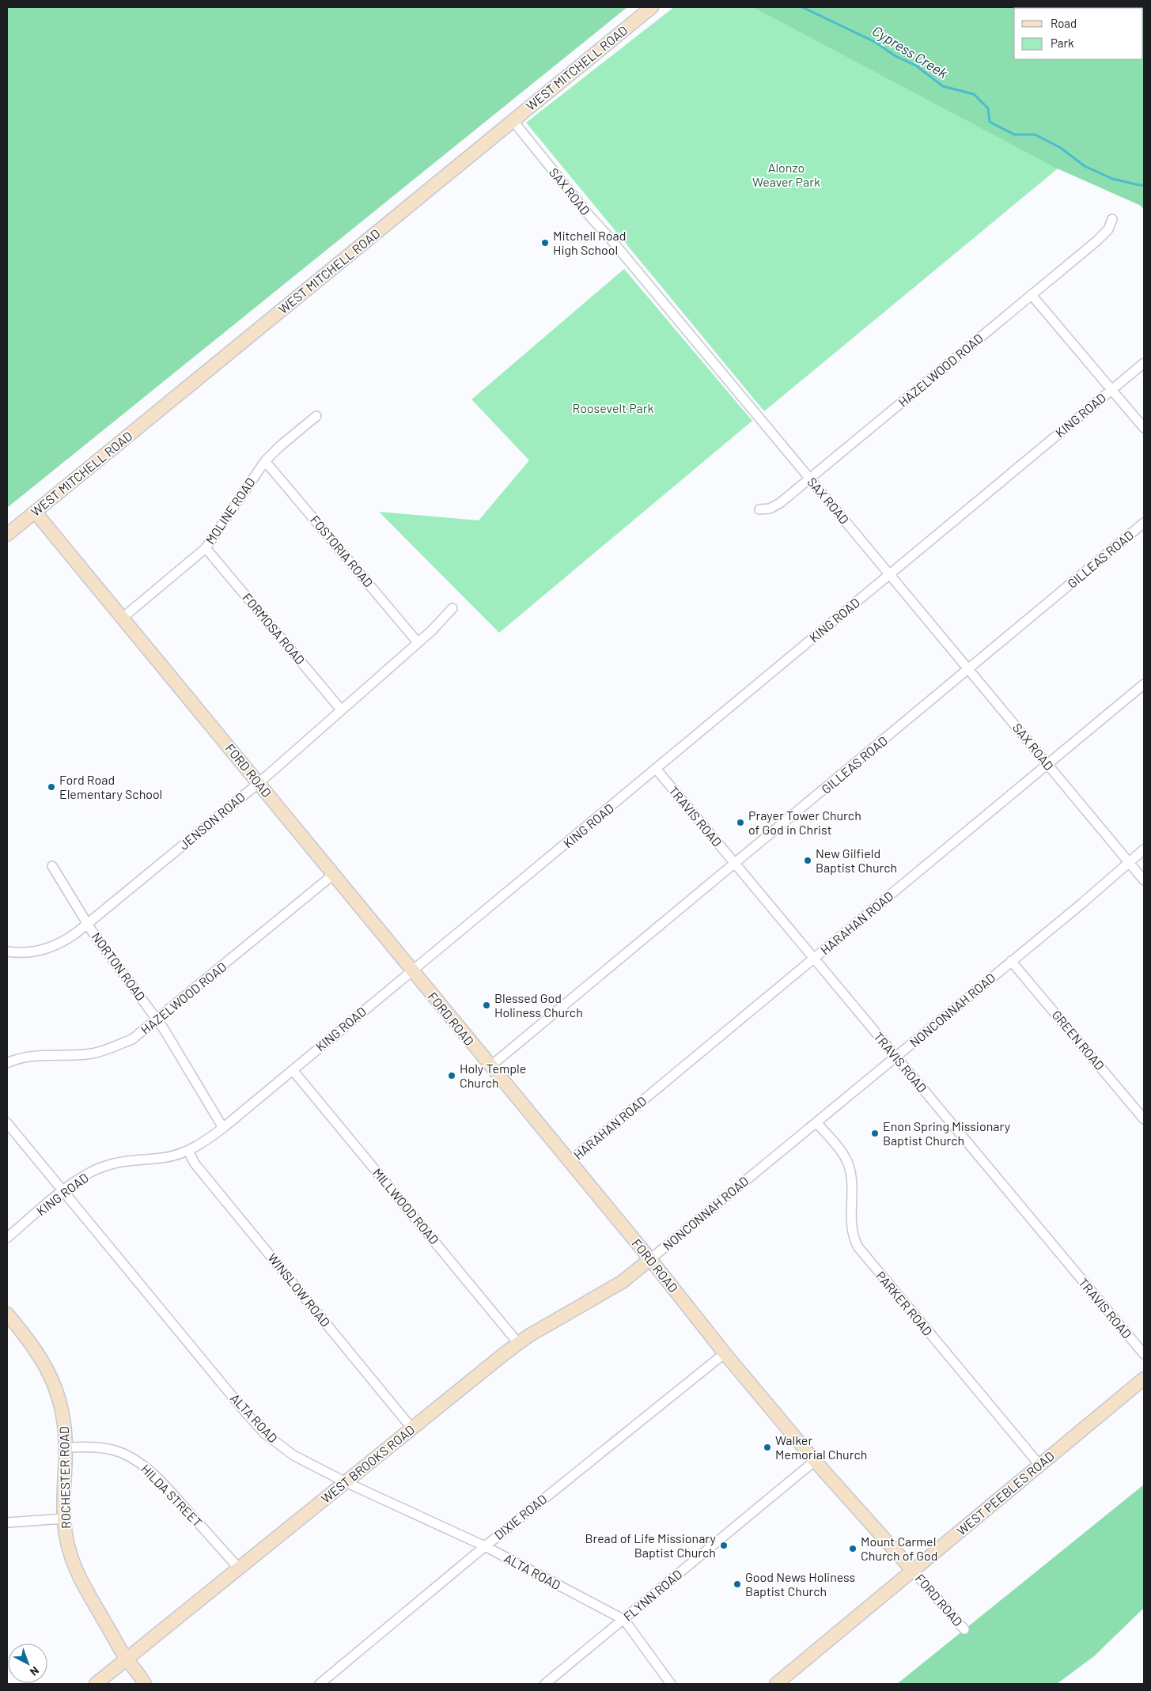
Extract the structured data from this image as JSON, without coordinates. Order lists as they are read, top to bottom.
{
  "streets": {
    "street": [
      "WEST MITCHELL ROAD",
      "SAX ROAD",
      "HAZELWOOD ROAD",
      "KING ROAD",
      "MOLINE ROAD",
      "FOSTORIA ROAD",
      "GILLEAS ROAD",
      "FORMOSA ROAD",
      "FORD ROAD",
      "TRAVIS ROAD",
      "JENSON ROAD",
      "HARAHAN ROAD",
      "NORTON ROAD",
      "NONCONNAH ROAD",
      "GREEN ROAD",
      "MILLWOOD ROAD",
      "WINSLOW ROAD",
      "PARKER ROAD",
      "ALTA ROAD",
      "WEST BROOKS ROAD",
      "ROCHESTER ROAD",
      "WEST PEEBLES ROAD",
      "HILDA STREET",
      "DIXIE ROAD",
      "FLYNN ROAD"
    ]
  },
  "crossings": [
    ["WEST MITCHELL ROAD", "SAX ROAD"],
    ["WEST MITCHELL ROAD", "FORD ROAD"],
    ["SAX ROAD", "HAZELWOOD ROAD"],
    ["SAX ROAD", "KING ROAD"],
    ["SAX ROAD", "GILLEAS ROAD"],
    ["SAX ROAD", "HARAHAN ROAD"],
    ["SAX ROAD", "NONCONNAH ROAD"],
    ["HAZELWOOD ROAD", "FORD ROAD"],
    ["HAZELWOOD ROAD", "NORTON ROAD"],
    ["KING ROAD", "FORD ROAD"],
    ["KING ROAD", "TRAVIS ROAD"],
    ["KING ROAD", "NORTON ROAD"],
    ["KING ROAD", "MILLWOOD ROAD"],
    ["KING ROAD", "WINSLOW ROAD"],
    ["KING ROAD", "ALTA ROAD"],
    ["MOLINE ROAD", "FOSTORIA ROAD"],
    ["MOLINE ROAD", "FORMOSA ROAD"],
    ["MOLINE ROAD", "FORD ROAD"],
    ["FOSTORIA ROAD", "JENSON ROAD"],
    ["GILLEAS ROAD", "FORD ROAD"],
    ["GILLEAS ROAD", "TRAVIS ROAD"],
    ["FORMOSA ROAD", "JENSON ROAD"],
    ["FORD ROAD", "JENSON ROAD"],
    ["FORD ROAD", "HARAHAN ROAD"],
    ["FORD ROAD", "NONCONNAH ROAD"],
    ["FORD ROAD", "WEST BROOKS ROAD"],
    ["FORD ROAD", "WEST PEEBLES ROAD"],
    ["FORD ROAD", "DIXIE ROAD"],
    ["FORD ROAD", "FLYNN ROAD"],
    ["TRAVIS ROAD", "HARAHAN ROAD"],
    ["TRAVIS ROAD", "NONCONNAH ROAD"],
    ["JENSON ROAD", "NORTON ROAD"],
    ["NONCONNAH ROAD", "GREEN ROAD"],
    ["NONCONNAH ROAD", "PARKER ROAD"],
    ["NONCONNAH ROAD", "WEST BROOKS ROAD"],
    ["MILLWOOD ROAD", "WEST BROOKS ROAD"],
    ["WINSLOW ROAD", "WEST BROOKS ROAD"],
    ["PARKER ROAD", "WEST PEEBLES ROAD"],
    ["ALTA ROAD", "WEST BROOKS ROAD"],
    ["ALTA ROAD", "DIXIE ROAD"],
    ["ALTA ROAD", "FLYNN ROAD"],
    ["WEST BROOKS ROAD", "ROCHESTER ROAD"],
    ["WEST BROOKS ROAD", "HILDA STREET"],
    ["ROCHESTER ROAD", "HILDA STREET"]
  ],
  "water": ["Cypress Creek"],
  "parks": ["Alonzo Weaver Park", "Roosevelt Park"],
  "places": [
    "Mitchell Road High School",
    "Ford Road Elementary School",
    "Prayer Tower Church of God in Christ",
    "New Gilfield Baptist Church",
    "Blessed God Holiness Church",
    "Holy Temple Church",
    "Enon Spring Missionary Baptist Church",
    "Walker Memorial Church",
    "Bread of Life Missionary Baptist Church",
    "Mount Carmel Church of God",
    "Good News Holiness Baptist Church"
  ],
  "legend": ["Road", "Park"],
  "north": "bottom right"
}
